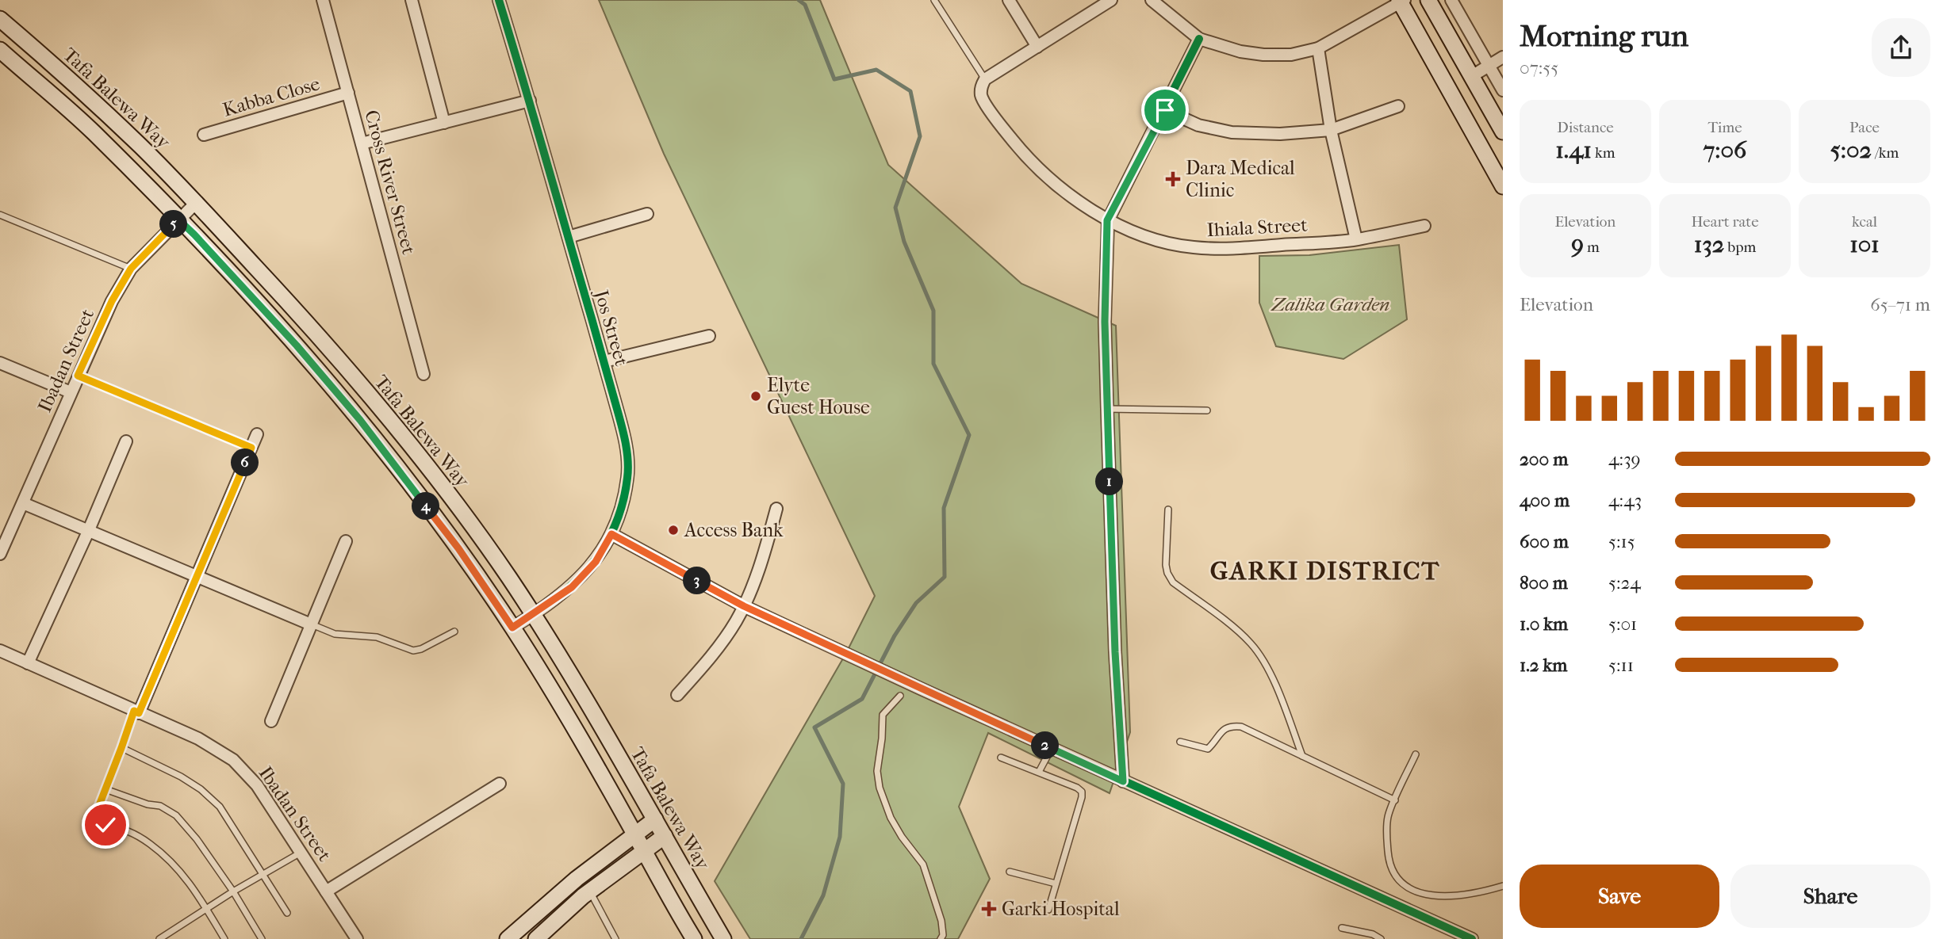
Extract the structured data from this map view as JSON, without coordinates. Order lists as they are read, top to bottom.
{
  "streets": {
    "main road": ["Tafa Balewa Way"],
    "street": [
      "Kabba Close",
      "Cross River Street",
      "Ihiala Street",
      "Jos Street",
      "Ibadan Street"
    ]
  },
  "crossings": [
    ["Kabba Close", "Cross River Street"],
    ["Tafa Balewa Way", "Jos Street"],
    ["Tafa Balewa Way", "Ibadan Street"]
  ],
  "districts": ["GARKI DISTRICT"],
  "parks": ["Zalika Garden"],
  "places": {
    "health": ["Dara Medical Clinic", "Garki Hospital"],
    "other": ["Elyte Guest House", "Access Bank"]
  },
  "page": {
    "heading": ["Morning run", "07:55"],
    "stats": [
      ["Distance", "1.41 km"],
      ["Time", "7:06"],
      ["Pace", "5:02 /km"],
      ["Elevation", "9 m"],
      ["Heart rate", "132 bpm"],
      ["kcal", "101"]
    ],
    "pins": [
      "5",
      "6",
      "1",
      "4",
      "3",
      "2"
    ],
    "chart": ["Elevation", "65–71 m"],
    "list": [
      {
        "name": "200 m",
        "note": "4:39"
      },
      {
        "name": "400 m",
        "note": "4:43"
      },
      {
        "name": "600 m",
        "note": "5:15"
      },
      {
        "name": "800 m",
        "note": "5:24"
      },
      {
        "name": "1.0 km",
        "note": "5:01"
      },
      {
        "name": "1.2 km",
        "note": "5:11"
      }
    ],
    "buttons": ["Save", "Share"]
  }
}
